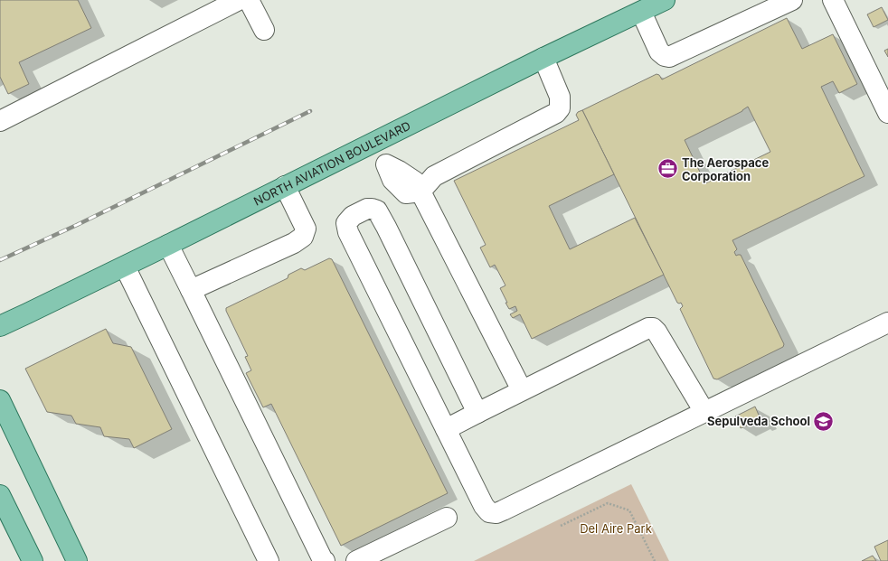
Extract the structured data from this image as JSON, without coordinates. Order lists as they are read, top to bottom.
{
  "streets": {
    "main road": ["NORTH AVIATION BOULEVARD"]
  },
  "parks": ["Del Aire Park"],
  "places": {
    "office": ["The Aerospace Corporation"],
    "school or university": ["Sepulveda School"]
  }
}
